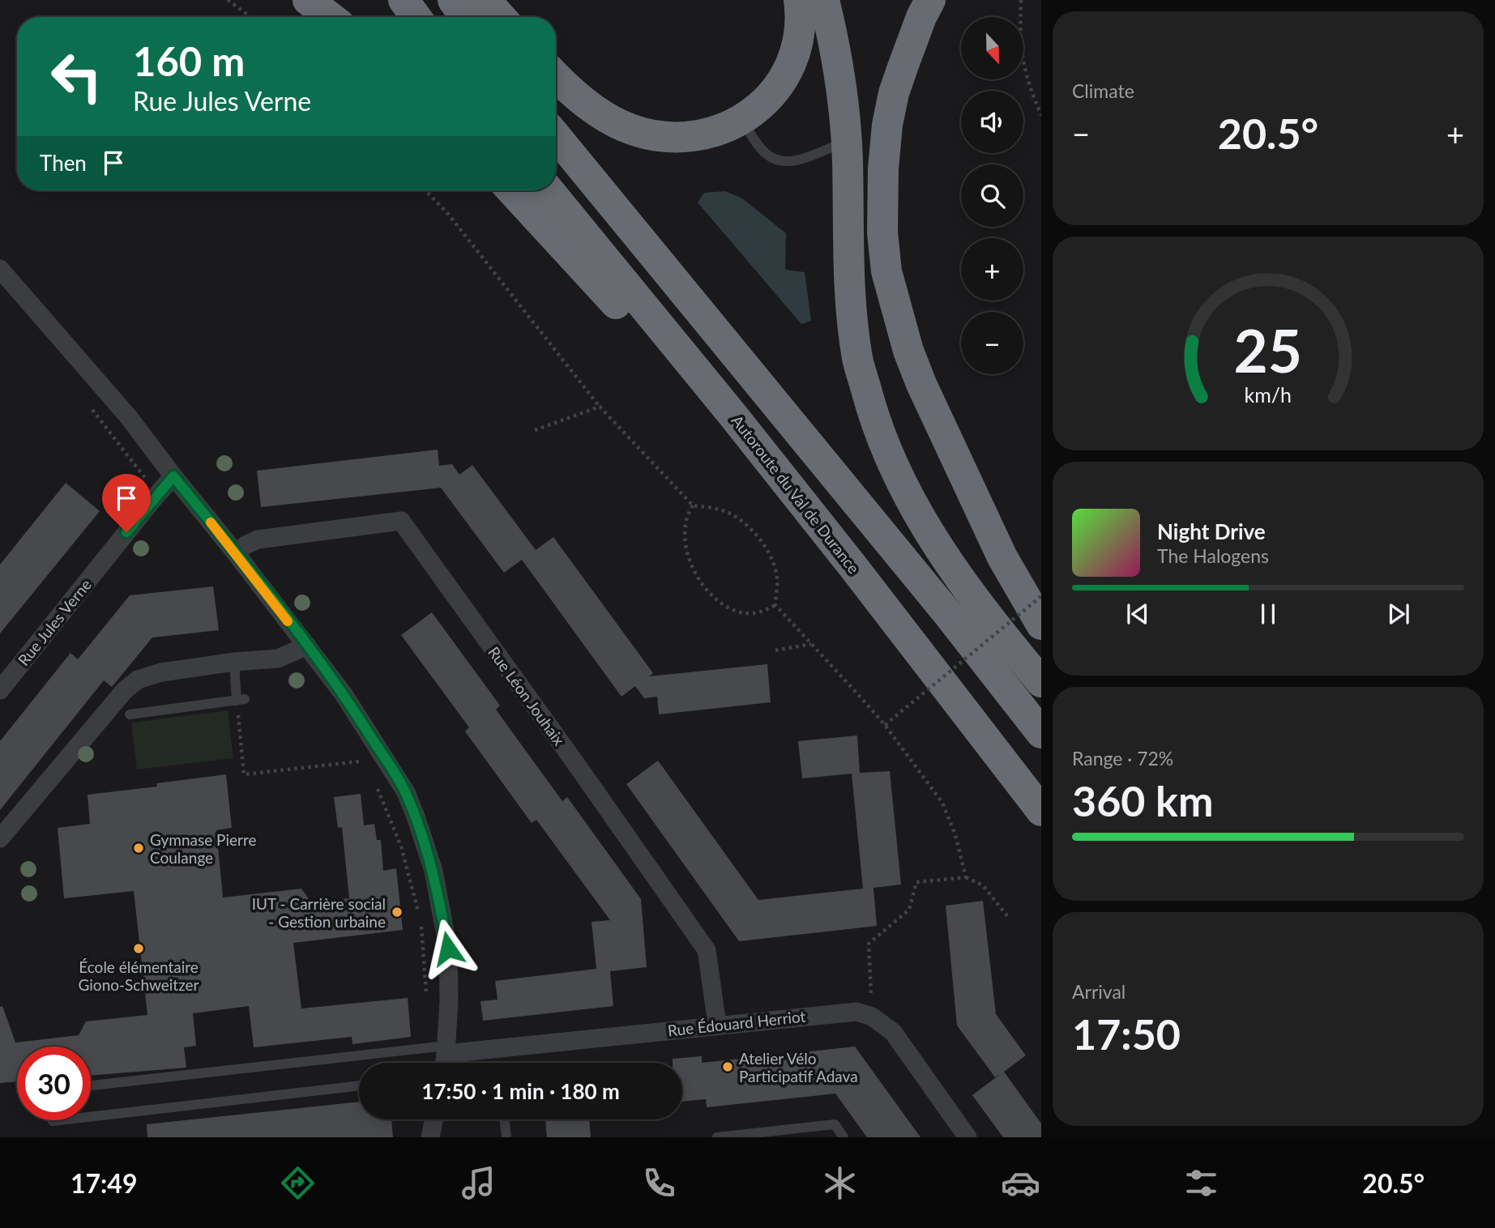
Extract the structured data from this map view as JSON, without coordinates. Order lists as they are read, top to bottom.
{
  "streets": {
    "highway": ["Autoroute du Val de Durance"],
    "street": ["Rue Jules Verne", "Rue Léon Jouhaix", "Rue Édouard Herriot"]
  },
  "crossings": [
    ["Rue Léon Jouhaix", "Rue Édouard Herriot"]
  ],
  "places": [
    "Gymnase Pierre Coulange",
    "IUT - Carrière social - Gestion urbaine",
    "École élémentaire Giono-Schweitzer",
    "Atelier Vélo Participatif Adava"
  ],
  "north": "bottom",
  "page": {
    "tile": [
      "Climate",
      ["Range · 72%", "360 km"],
      ["Arrival", "17:50"]
    ],
    "map_buttons": ["+", "−"],
    "turn": ["160 m", "Rue Jules Verne"],
    "heat": ["−", "20.5°", "+"],
    "then": "Then",
    "song": ["Night Drive", "The Halogens"],
    "limit": "30",
    "trip": "17:50 · 1 min · 180 m",
    "tabs": ["17:49", "20.5°"],
    "gauge": ["25", "km/h"]
  }
}
